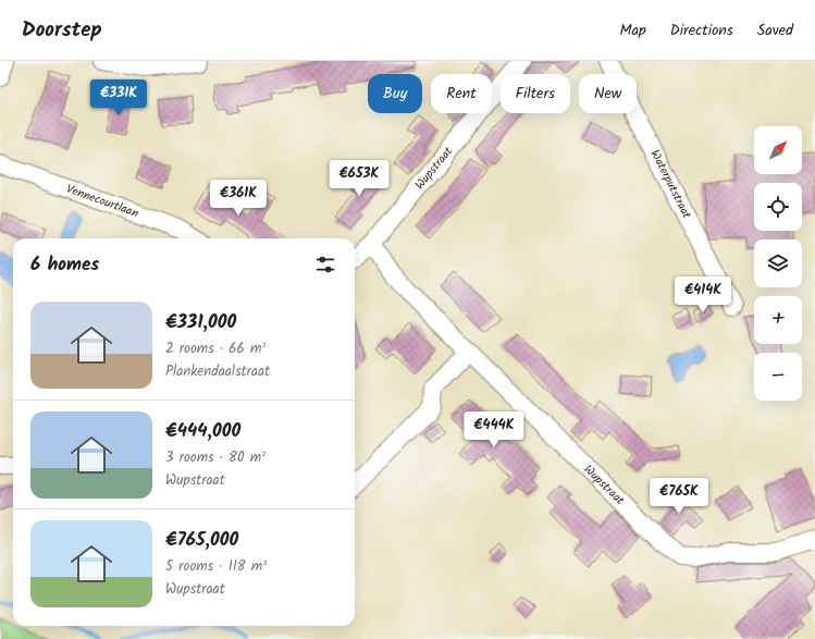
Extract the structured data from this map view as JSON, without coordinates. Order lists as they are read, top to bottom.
{
  "streets": {
    "street": ["Wupstraat", "Waterputstraat", "Vennecourtlaan"]
  },
  "north": "top right",
  "page": {
    "header": "Doorstep",
    "nav": ["Map", "Directions", "Saved"],
    "chip": [
      "Buy",
      "Rent",
      "Filters",
      "New"
    ],
    "price": [
      "€331K",
      "€653K",
      "€361K",
      "€414K",
      "€444K",
      "€765K"
    ],
    "map_buttons": ["+", "−"],
    "heading": "6 homes",
    "list": [
      {
        "name": "€331,000",
        "note": "2 rooms · 66 m² · Plankendaalstraat"
      },
      {
        "name": "€444,000",
        "note": "3 rooms · 80 m² · Wupstraat"
      },
      {
        "name": "€765,000",
        "note": "5 rooms · 118 m² · Wupstraat"
      }
    ]
  }
}
